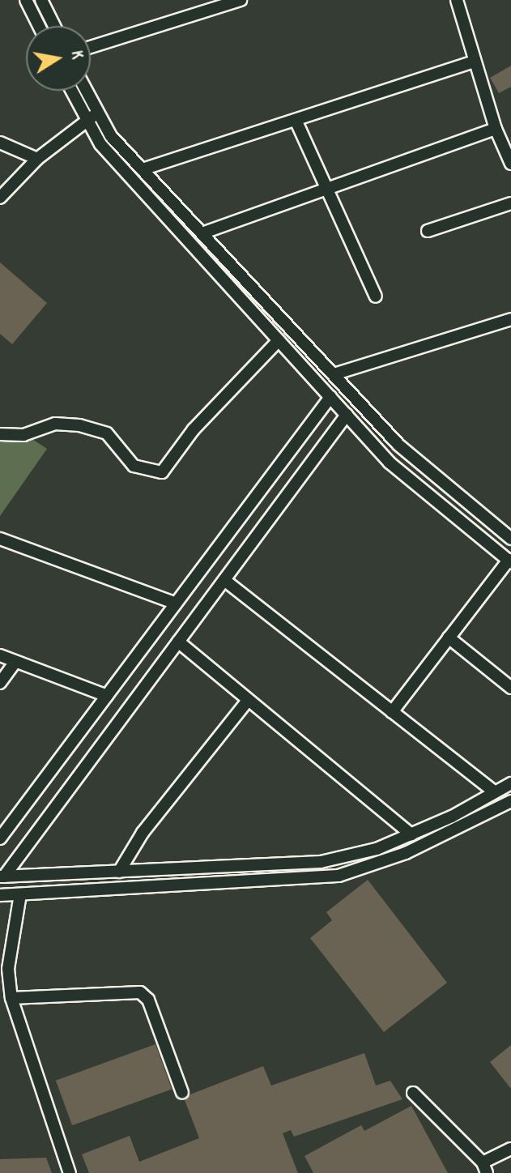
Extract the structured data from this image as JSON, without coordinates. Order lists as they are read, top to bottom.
{
  "north": "right"
}
